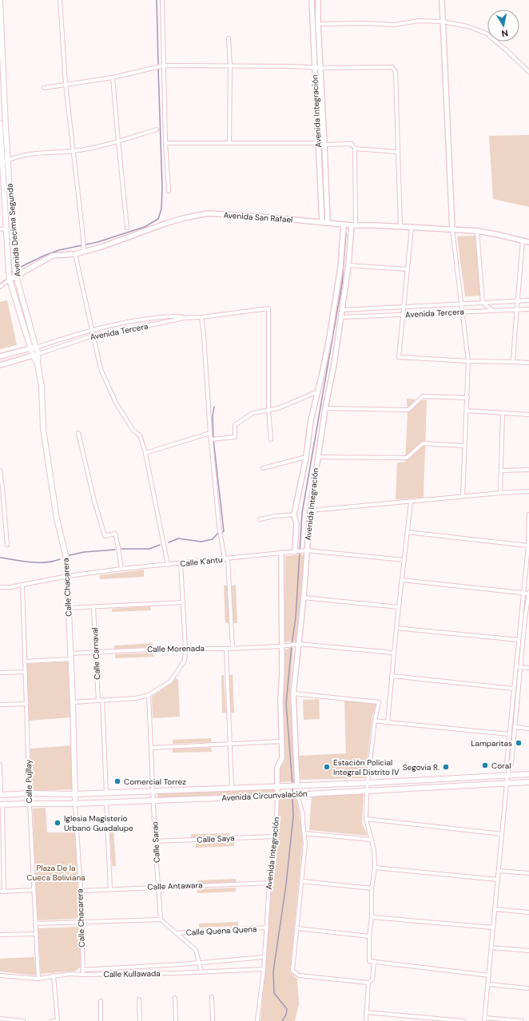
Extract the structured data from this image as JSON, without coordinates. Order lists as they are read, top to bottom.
{
  "streets": {
    "main road": ["Avenida Decima Segunda", "Calle Chacarera", "Avenida Circunvalación"],
    "street": [
      "Avenida Integración",
      "Avenida San Rafael",
      "Avenida Tercera",
      "Calle K'antu",
      "Calle Morenada",
      "Calle Carnaval",
      "Calle Pujllay",
      "Calle Saya",
      "Calle Sarao",
      "Calle Antawara",
      "Calle Quena Quena",
      "Calle Kullawada"
    ]
  },
  "crossings": [
    ["Avenida Integración", "Avenida San Rafael"],
    ["Avenida Integración", "Avenida Tercera"],
    ["Avenida Integración", "Calle K'antu"],
    ["Avenida Integración", "Calle Morenada"],
    ["Avenida Integración", "Avenida Circunvalación"],
    ["Avenida Integración", "Calle Saya"],
    ["Avenida Integración", "Calle Antawara"],
    ["Avenida Integración", "Calle Quena Quena"],
    ["Avenida Integración", "Calle Kullawada"],
    ["Avenida San Rafael", "Avenida Decima Segunda"],
    ["Avenida Decima Segunda", "Avenida Tercera"],
    ["Avenida Decima Segunda", "Calle Chacarera"],
    ["Calle K'antu", "Calle Chacarera"],
    ["Calle K'antu", "Calle Pujllay"],
    ["Calle Chacarera", "Calle Morenada"],
    ["Calle Chacarera", "Avenida Circunvalación"],
    ["Calle Chacarera", "Calle Antawara"],
    ["Calle Chacarera", "Calle Kullawada"],
    ["Calle Morenada", "Calle Carnaval"],
    ["Calle Carnaval", "Avenida Circunvalación"],
    ["Calle Pujllay", "Avenida Circunvalación"],
    ["Calle Pujllay", "Calle Kullawada"],
    ["Avenida Circunvalación", "Calle Sarao"],
    ["Calle Saya", "Calle Sarao"],
    ["Calle Sarao", "Calle Antawara"]
  ],
  "parks": ["Plaza De la Cueca Boliviana"],
  "places": [
    "Lamparitas",
    "Coral",
    "Estación Policial Integral Distrito IV",
    "Segovia R.",
    "Comercial Torrez",
    "Iglesia Magisterio Urbano Guadalupe"
  ],
  "north": "bottom"
}
